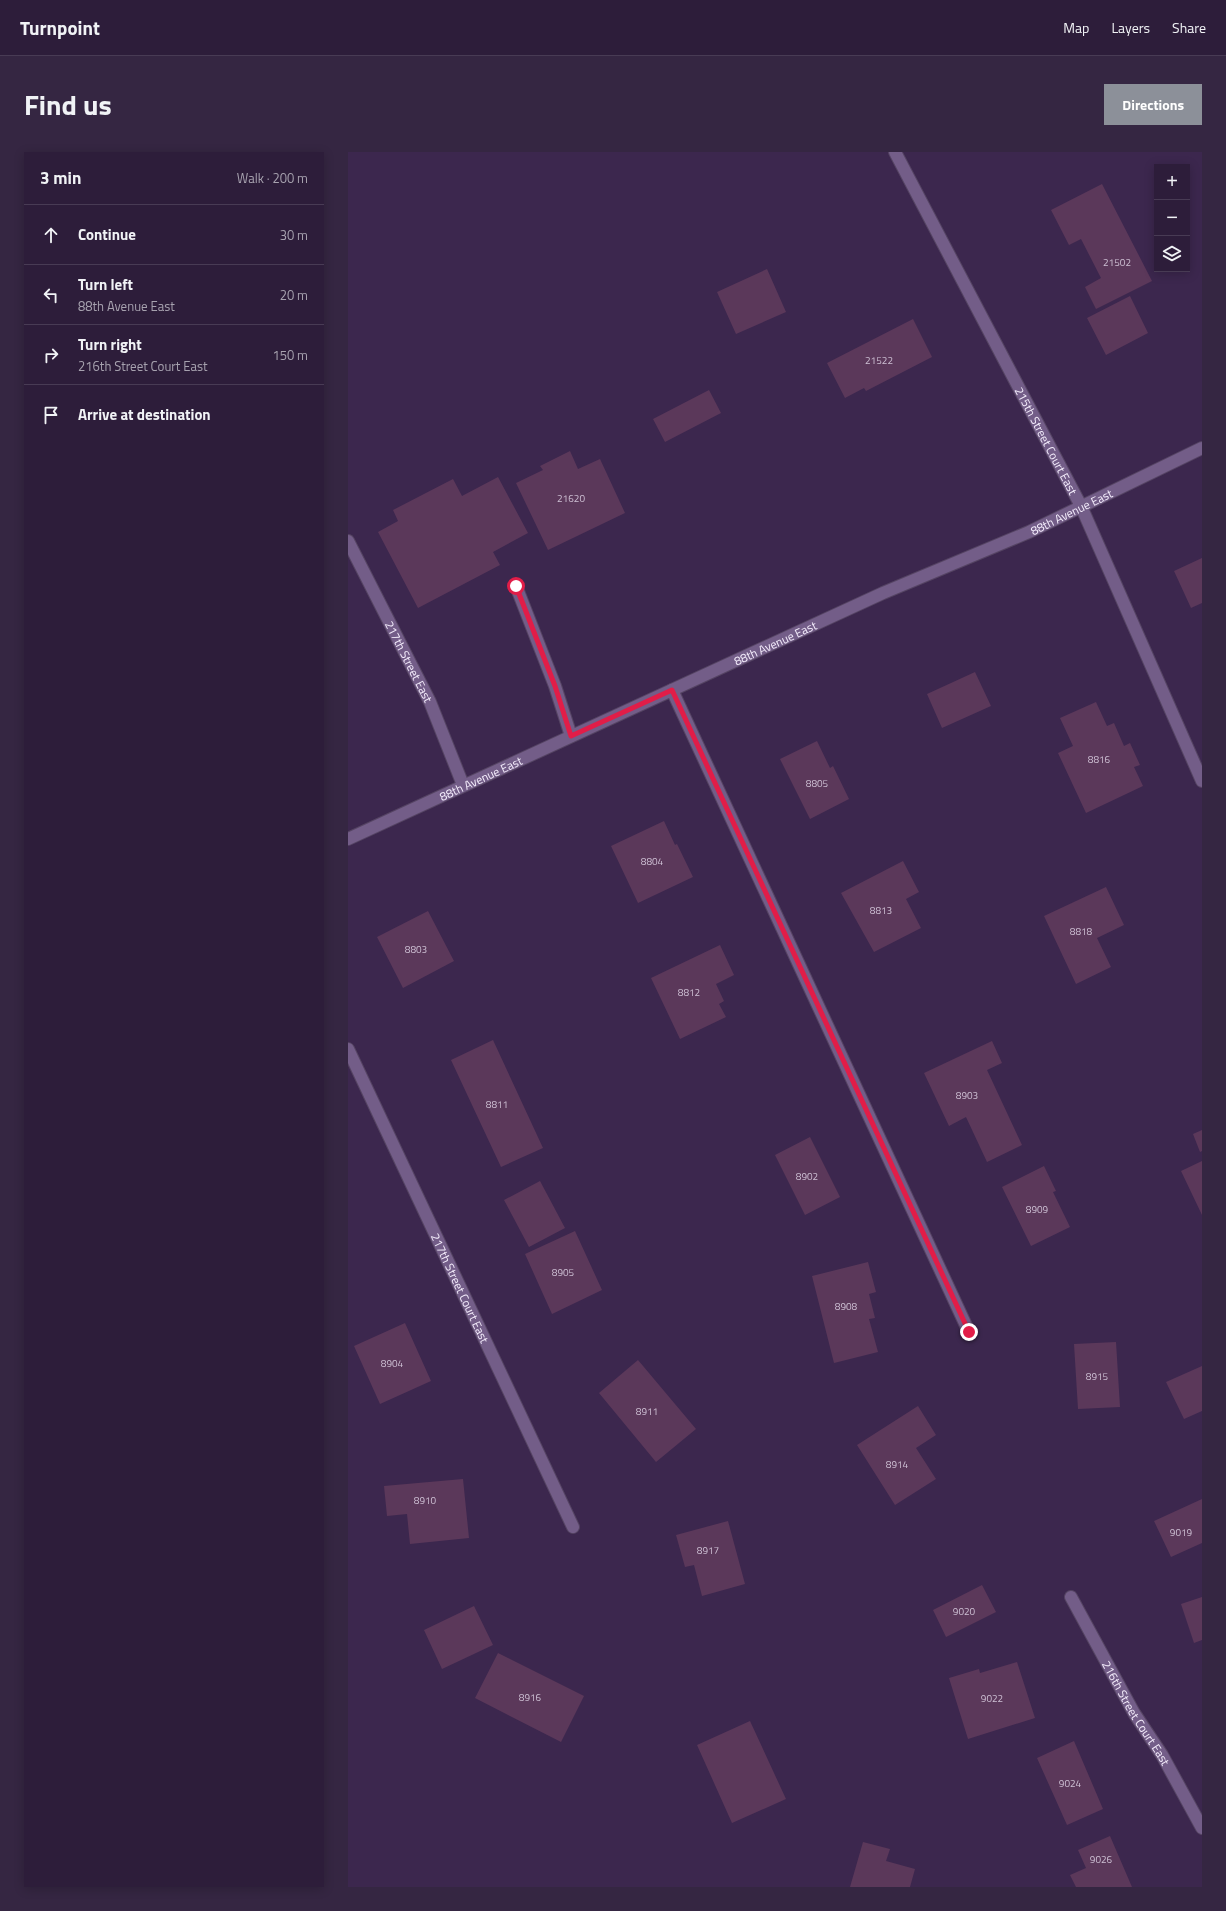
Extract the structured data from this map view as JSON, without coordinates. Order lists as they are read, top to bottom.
{
  "streets": {
    "street": [
      "215th Street Court East",
      "88th Avenue East",
      "217th Street East",
      "217th Street Court East",
      "216th Street Court East"
    ]
  },
  "crossings": [
    ["215th Street Court East", "88th Avenue East"],
    ["88th Avenue East", "217th Street East"]
  ],
  "house_numbers": [
    "21502",
    "21522",
    "21620",
    "8816",
    "8805",
    "8804",
    "8813",
    "8818",
    "8803",
    "8812",
    "8903",
    "8811",
    "8902",
    "8909",
    "8905",
    "8908",
    "8904",
    "8915",
    "8911",
    "8914",
    "8910",
    "9019",
    "8917",
    "9020",
    "8916",
    "9022",
    "9024",
    "9026"
  ],
  "page": {
    "header": "Turnpoint",
    "nav": ["Map", "Layers", "Share"],
    "title": "Find us",
    "buttons": "Directions",
    "heading": ["3 min", "Walk · 200 m"],
    "map_buttons": ["+", "−"],
    "list": [
      ["Continue", "30 m"],
      ["Turn left", "88th Avenue East", "20 m"],
      ["Turn right", "216th Street Court East", "150 m"],
      "Arrive at destination"
    ]
  }
}
